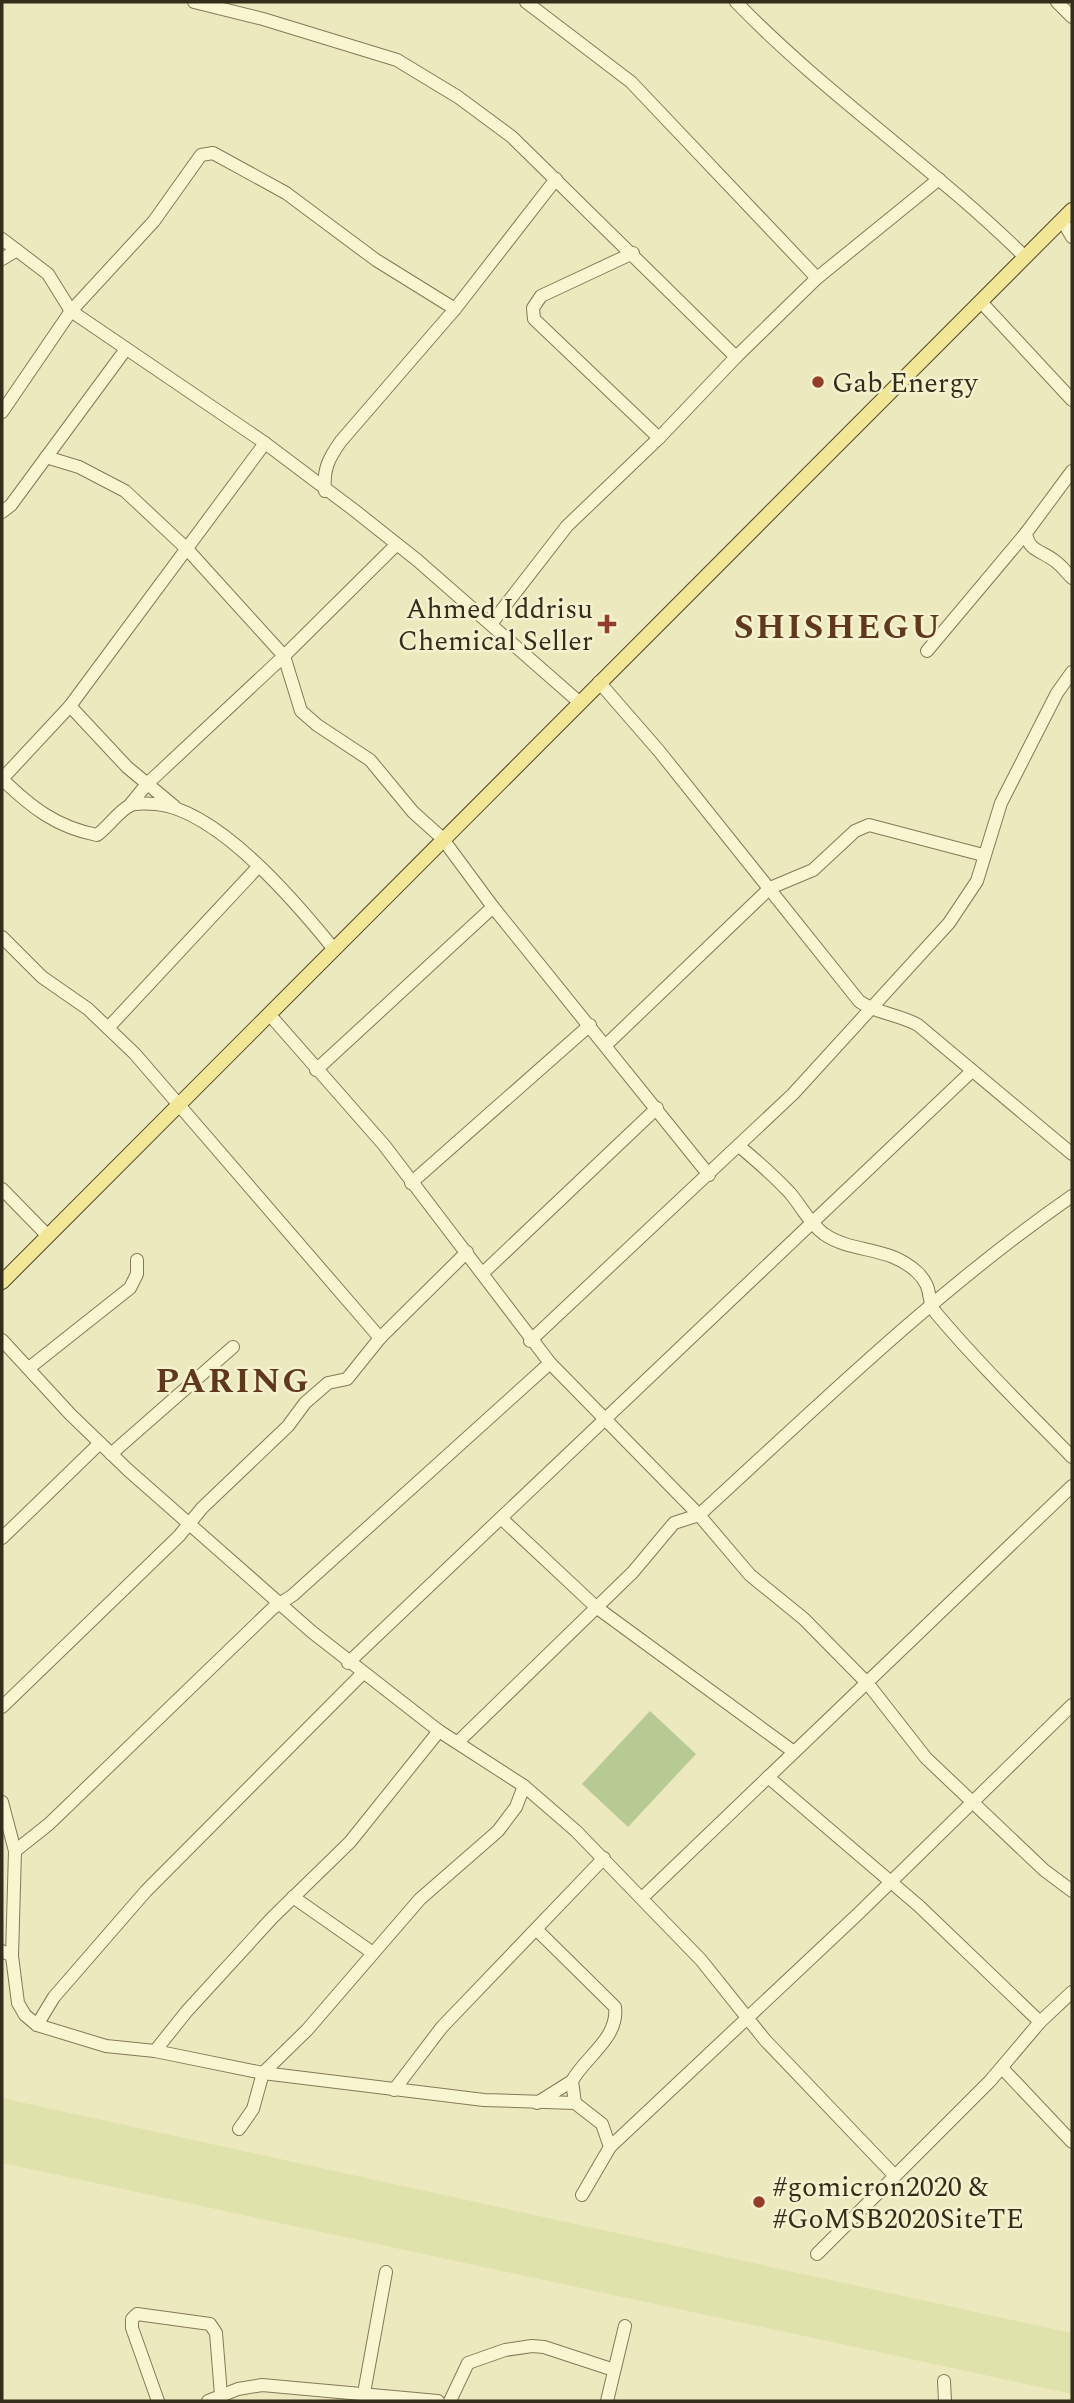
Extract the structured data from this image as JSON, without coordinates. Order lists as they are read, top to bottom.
{
  "districts": ["SHISHEGU", "PARING"],
  "places": {
    "other": ["Gab Energy", "#gomicron2020 & #GoMSB2020SiteTE"],
    "health": ["Ahmed Iddrisu Chemical Seller"]
  }
}
